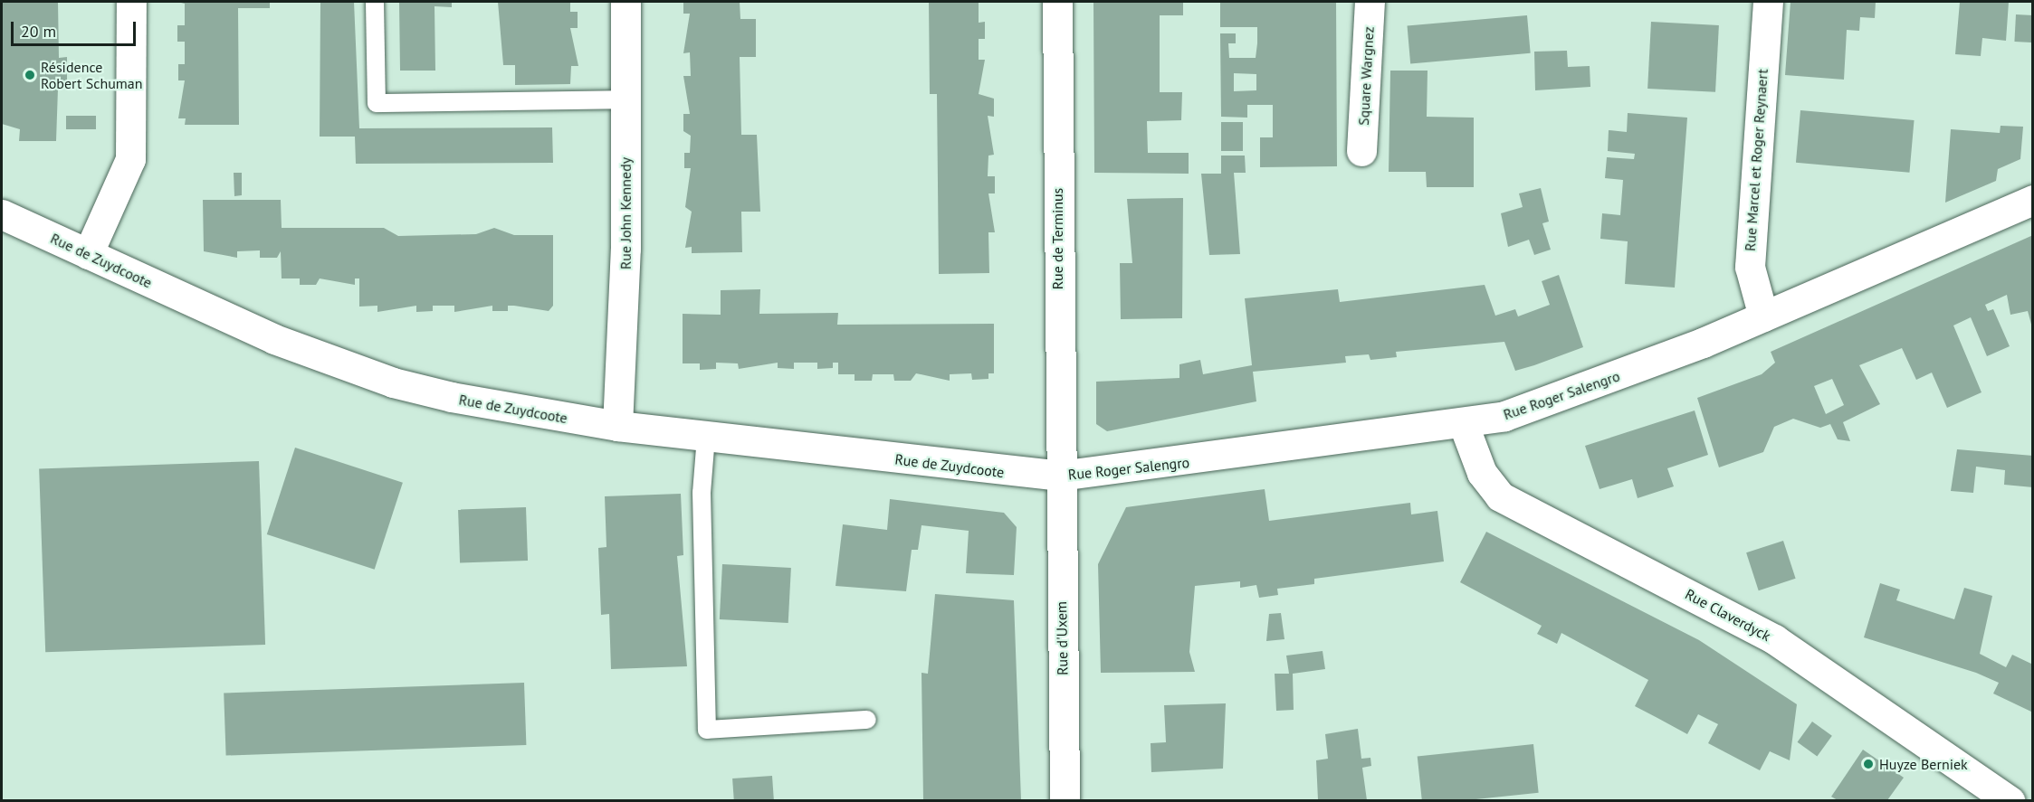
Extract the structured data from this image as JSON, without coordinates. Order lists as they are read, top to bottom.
{
  "streets": {
    "street": [
      "Square Wargnez",
      "Rue Marcel et Roger Reynaert",
      "Rue John Kennedy",
      "Rue de Terminus",
      "Rue de Zuydcoote",
      "Rue Roger Salengro",
      "Rue Claverdyck",
      "Rue d'Uxem"
    ]
  },
  "crossings": [
    ["Rue Marcel et Roger Reynaert", "Rue Roger Salengro"],
    ["Rue John Kennedy", "Rue de Zuydcoote"],
    ["Rue de Terminus", "Rue de Zuydcoote"],
    ["Rue de Terminus", "Rue Roger Salengro"],
    ["Rue de Terminus", "Rue d'Uxem"],
    ["Rue de Zuydcoote", "Rue Roger Salengro"],
    ["Rue de Zuydcoote", "Rue d'Uxem"],
    ["Rue Roger Salengro", "Rue Claverdyck"],
    ["Rue Roger Salengro", "Rue d'Uxem"]
  ],
  "places": ["Résidence Robert Schuman", "Huyze Berniek"],
  "scale_bar": "20 m"
}
